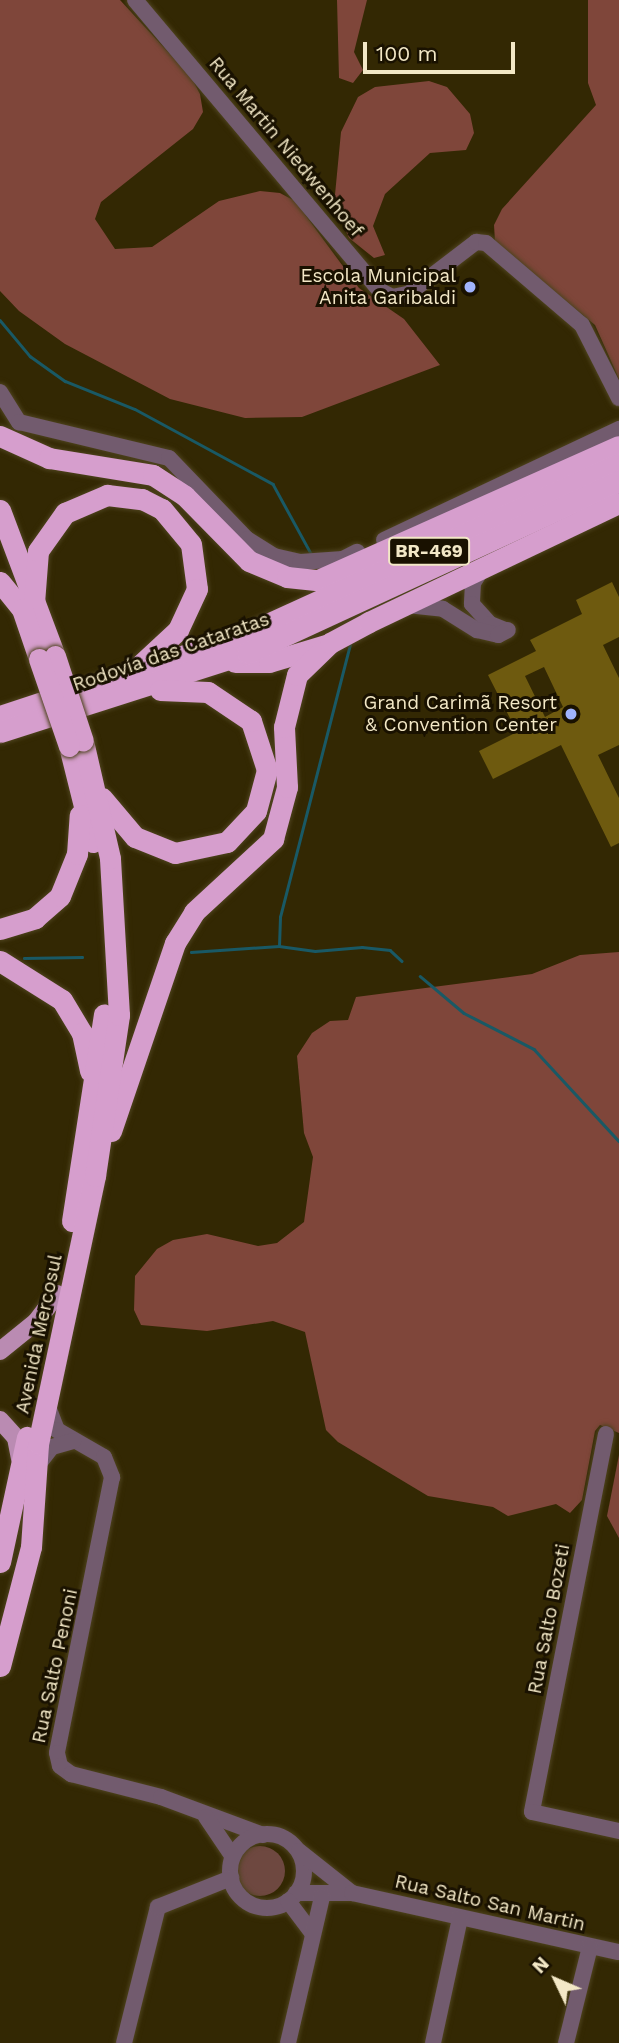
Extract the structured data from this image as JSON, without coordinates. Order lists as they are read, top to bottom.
{
  "streets": {
    "highway": ["BR-469", "Rodovía das Cataratas", "Avenida Mercosul"],
    "street": [
      "Rua Martin Niedwenhoef",
      "Rua Salto Bozeti",
      "Rua Salto Penoni",
      "Rua Salto San Martin"
    ]
  },
  "crossings": [
    ["Avenida Mercosul", "Rua Salto Penoni"],
    ["Rua Salto Penoni", "Rua Salto San Martin"]
  ],
  "places": ["Escola Municipal Anita Garibaldi", "Grand Carimã Resort & Convention Center"],
  "scale_bar": "100 m",
  "north": "top left"
}
